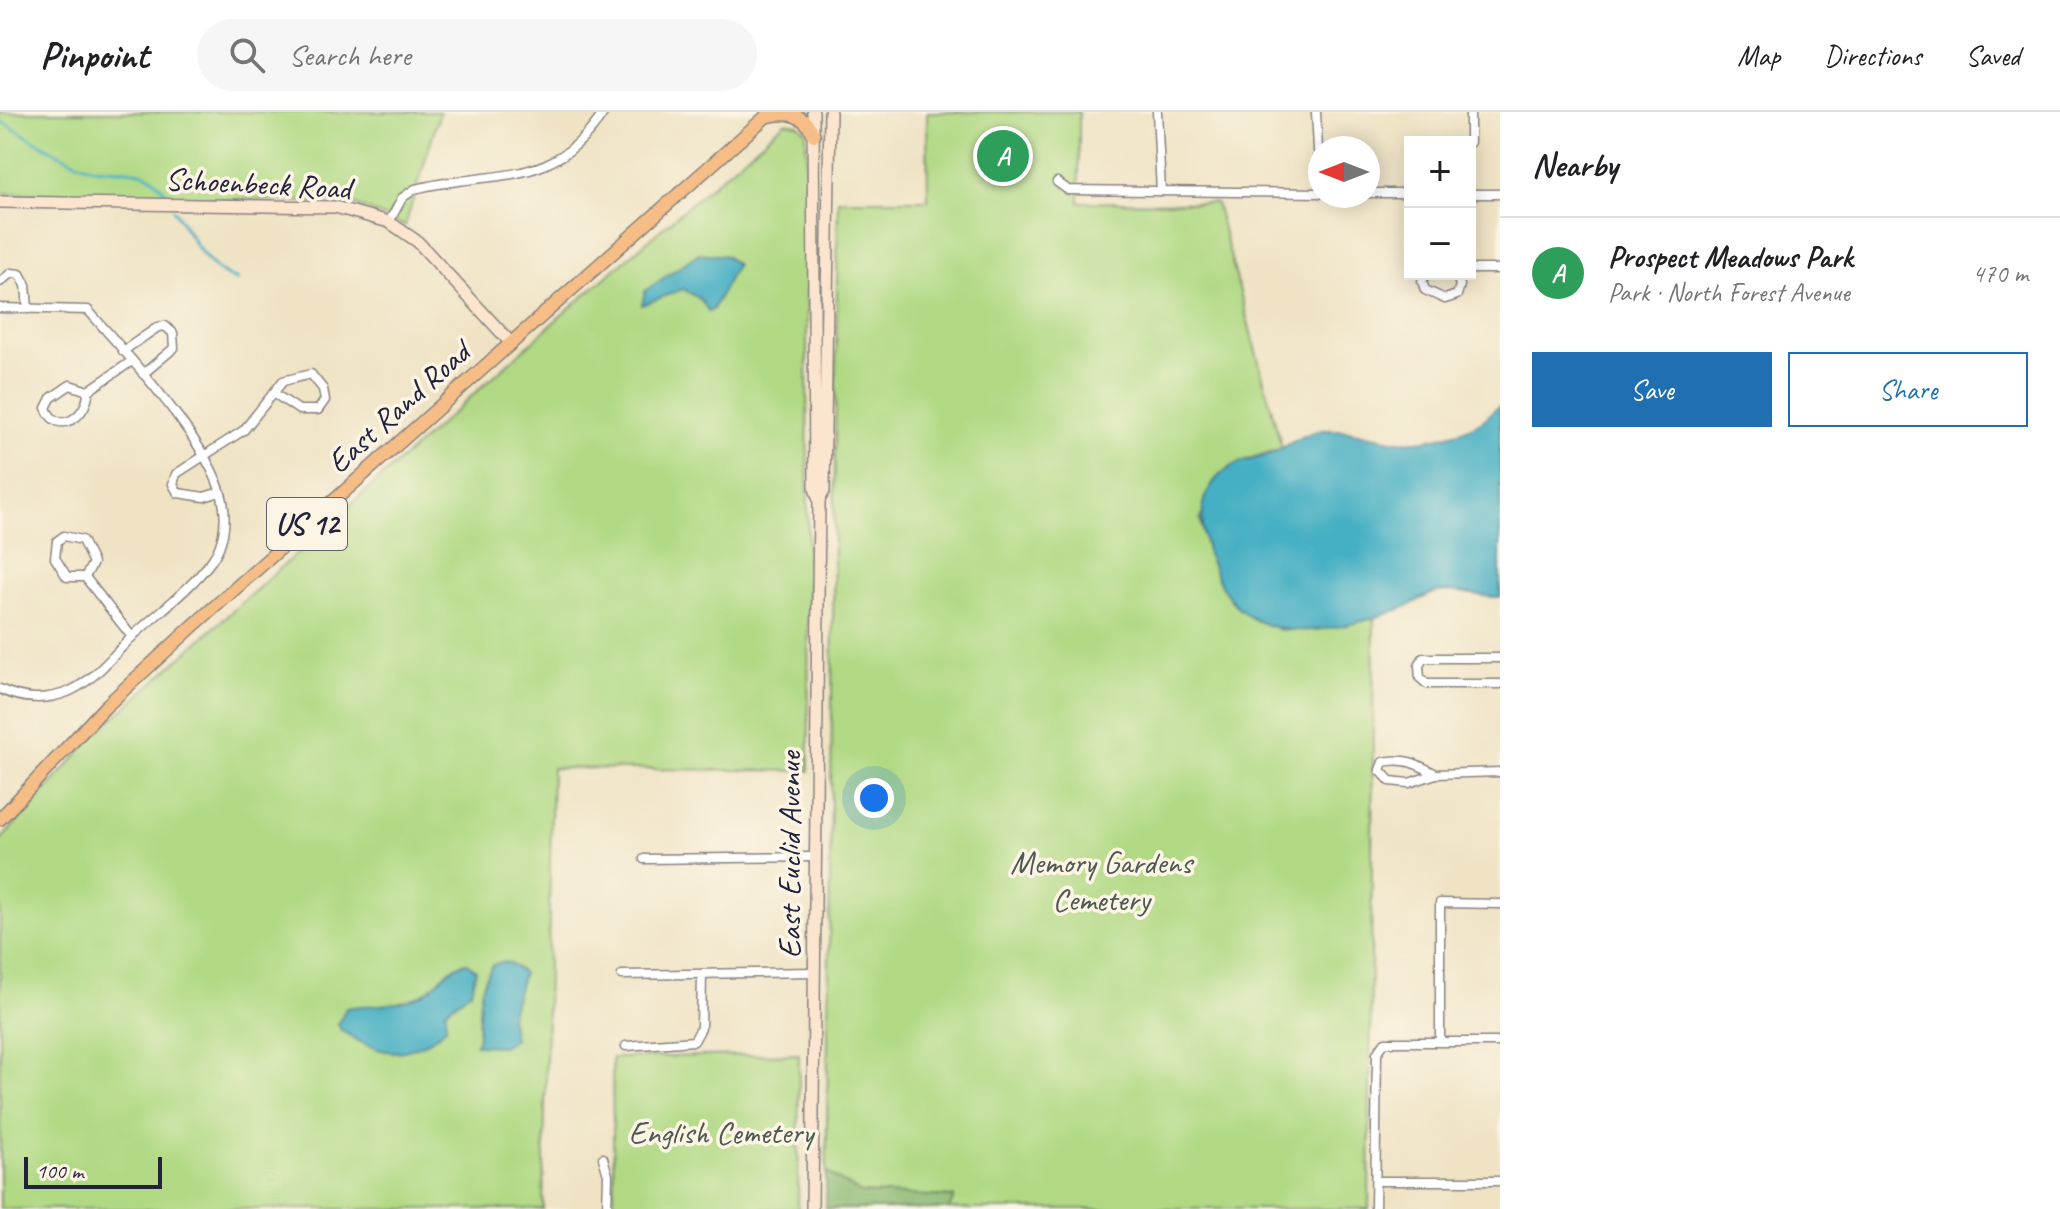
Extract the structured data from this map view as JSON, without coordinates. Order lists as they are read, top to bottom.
{
  "streets": {
    "main road": [
      "Schoenbeck Road",
      "East Rand Road",
      "US 12",
      "East Euclid Avenue"
    ]
  },
  "crossings": [
    ["Schoenbeck Road", "East Rand Road"]
  ],
  "parks": ["Memory Gardens Cemetery", "English Cemetery"],
  "scale_bar": "100 m",
  "north": "left",
  "page": {
    "header": "Pinpoint",
    "search": "Search here",
    "nav": ["Map", "Directions", "Saved"],
    "heading": "Nearby",
    "pins": "A",
    "map_buttons": ["+", "−"],
    "list": [
      {
        "mark": "A",
        "name": "Prospect Meadows Park",
        "note": "Park · North Forest Avenue",
        "value": "470 m"
      }
    ],
    "buttons": ["Save", "Share"],
    "scale": "100 m"
  }
}
